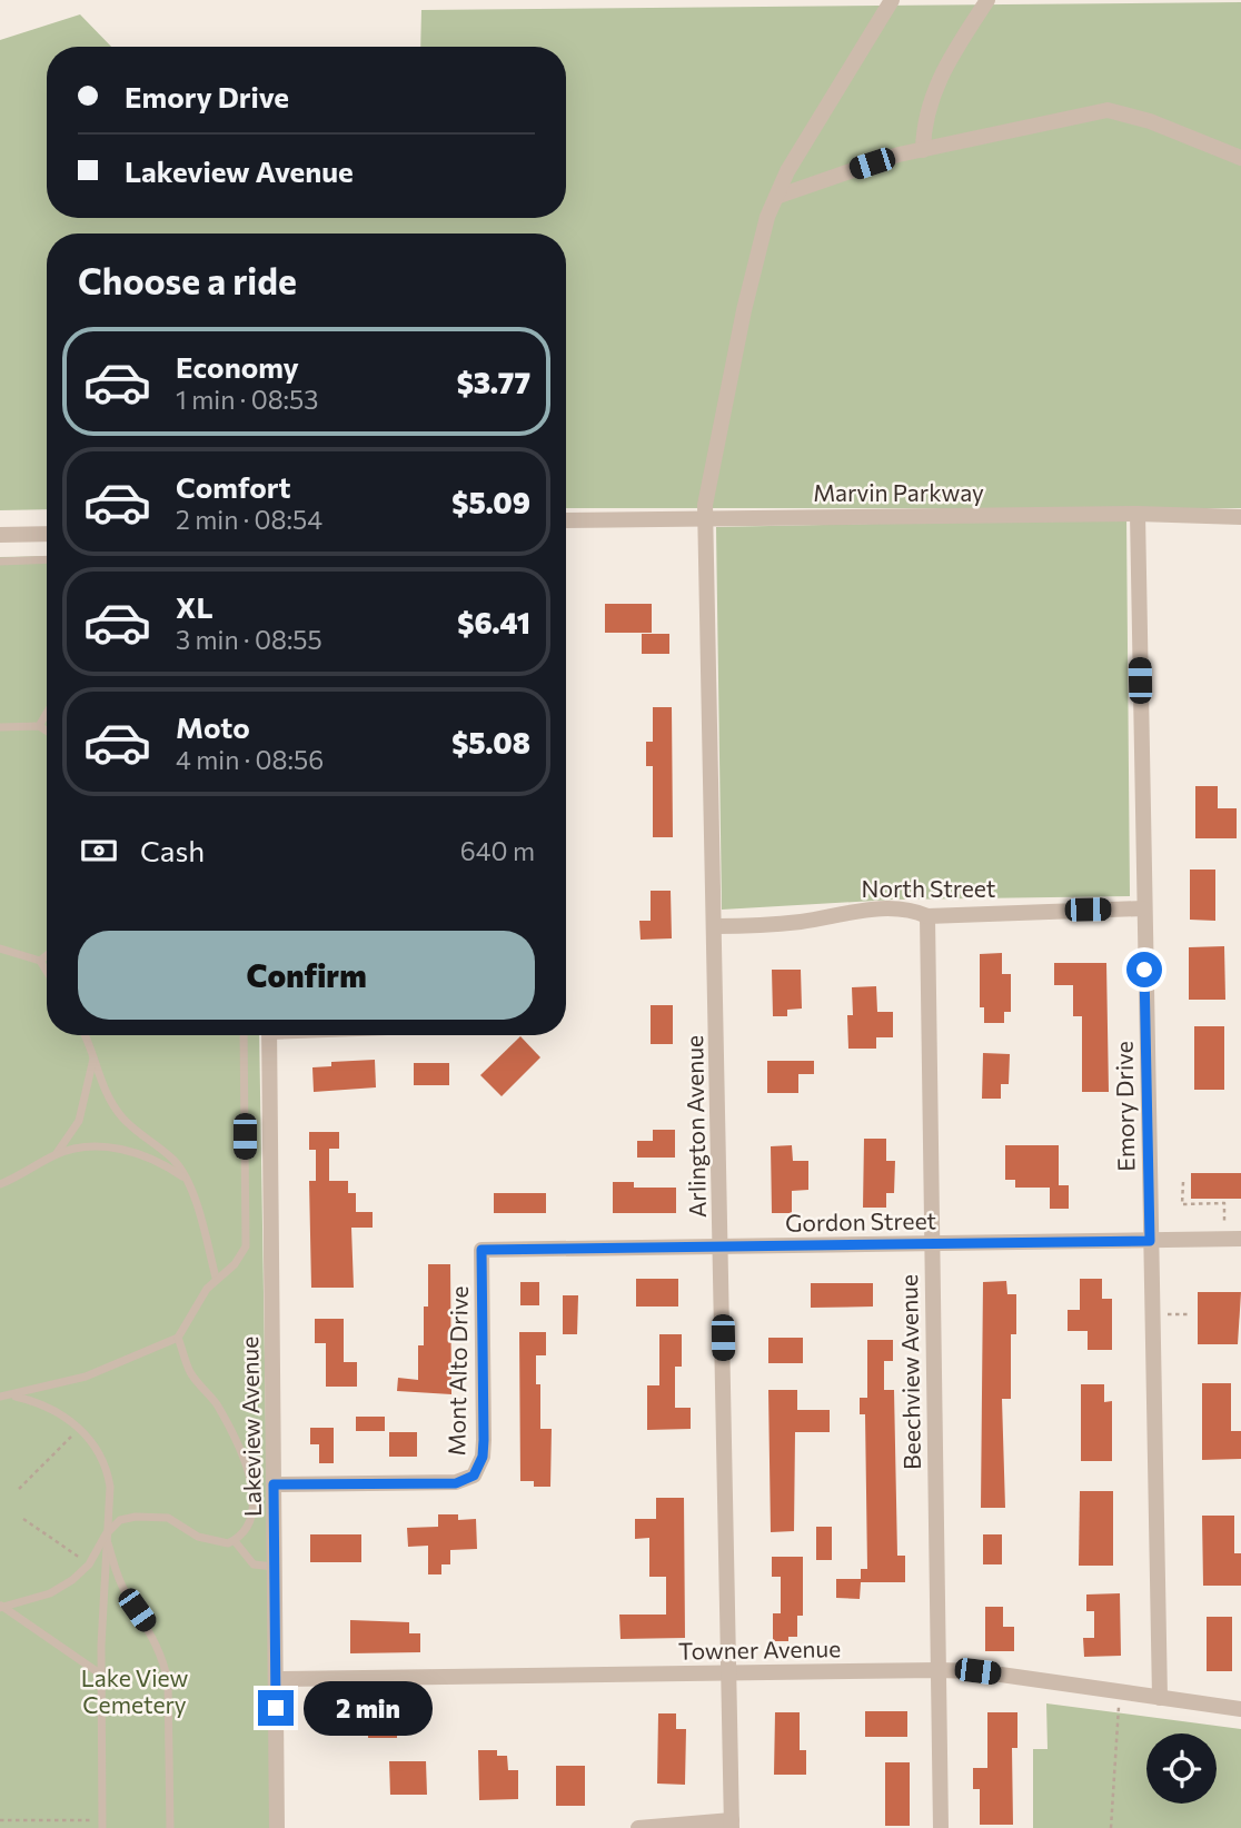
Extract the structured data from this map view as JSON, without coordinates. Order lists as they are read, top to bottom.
{
  "streets": {
    "street": [
      "Marvin Parkway",
      "North Street",
      "Emory Drive",
      "Arlington Avenue",
      "Gordon Street",
      "Mont Alto Drive",
      "Beechview Avenue",
      "Lakeview Avenue",
      "Towner Avenue"
    ]
  },
  "crossings": [
    ["Marvin Parkway", "Emory Drive"],
    ["Marvin Parkway", "Arlington Avenue"],
    ["North Street", "Emory Drive"],
    ["North Street", "Arlington Avenue"],
    ["North Street", "Beechview Avenue"],
    ["Emory Drive", "Gordon Street"],
    ["Emory Drive", "Towner Avenue"],
    ["Arlington Avenue", "Gordon Street"],
    ["Arlington Avenue", "Towner Avenue"],
    ["Gordon Street", "Mont Alto Drive"],
    ["Gordon Street", "Beechview Avenue"],
    ["Mont Alto Drive", "Lakeview Avenue"],
    ["Beechview Avenue", "Towner Avenue"],
    ["Lakeview Avenue", "Towner Avenue"]
  ],
  "parks": ["Lake View Cemetery"],
  "page": {
    "banner": ["Emory Drive", "Lakeview Avenue"],
    "heading": "Choose a ride",
    "list": [
      {
        "name": "Economy",
        "note": "1 min · 08:53",
        "value": "$3.77"
      },
      {
        "name": "Comfort",
        "note": "2 min · 08:54",
        "value": "$5.09"
      },
      {
        "name": "XL",
        "note": "3 min · 08:55",
        "value": "$6.41"
      },
      {
        "name": "Moto",
        "note": "4 min · 08:56",
        "value": "$5.08"
      }
    ],
    "pay": ["Cash", "640 m"],
    "buttons": "Confirm",
    "bubble": "2 min"
  }
}
